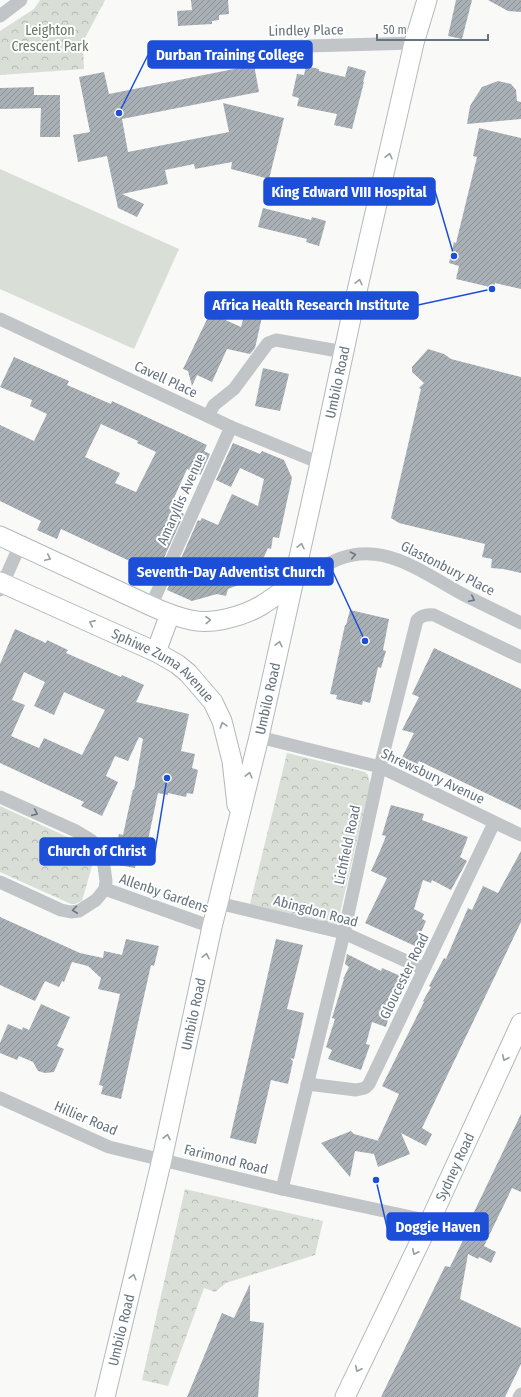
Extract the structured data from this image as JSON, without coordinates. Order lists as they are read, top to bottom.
{
  "streets": {
    "main road": ["Umbilo Road", "Sphiwe Zuma Avenue", "Sydney Road"],
    "street": [
      "Lindley Place",
      "Cavell Place",
      "Amaryllis Avenue",
      "Glastonbury Place",
      "Shrewsbury Avenue",
      "Lichfield Road",
      "Allenby Gardens",
      "Abingdon Road",
      "Gloucester Road",
      "Hillier Road",
      "Farimond Road"
    ]
  },
  "crossings": [
    ["Lindley Place", "Umbilo Road"],
    ["Cavell Place", "Umbilo Road"],
    ["Cavell Place", "Amaryllis Avenue"],
    ["Umbilo Road", "Glastonbury Place"],
    ["Umbilo Road", "Sphiwe Zuma Avenue"],
    ["Umbilo Road", "Shrewsbury Avenue"],
    ["Umbilo Road", "Allenby Gardens"],
    ["Umbilo Road", "Abingdon Road"],
    ["Umbilo Road", "Hillier Road"],
    ["Umbilo Road", "Farimond Road"],
    ["Shrewsbury Avenue", "Lichfield Road"],
    ["Shrewsbury Avenue", "Gloucester Road"],
    ["Lichfield Road", "Abingdon Road"],
    ["Lichfield Road", "Gloucester Road"],
    ["Lichfield Road", "Farimond Road"],
    ["Abingdon Road", "Gloucester Road"],
    ["Hillier Road", "Farimond Road"],
    ["Farimond Road", "Sydney Road"]
  ],
  "one_way": ["Umbilo Road", "Glastonbury Place", "Sydney Road"],
  "parks": ["Leighton Crescent Park"],
  "places": [
    "Durban Training College",
    "King Edward VIII Hospital",
    "Africa Health Research Institute",
    "Seventh-Day Adventist Church",
    "Church of Christ",
    "Doggie Haven"
  ],
  "scale_bar": "50 m"
}
